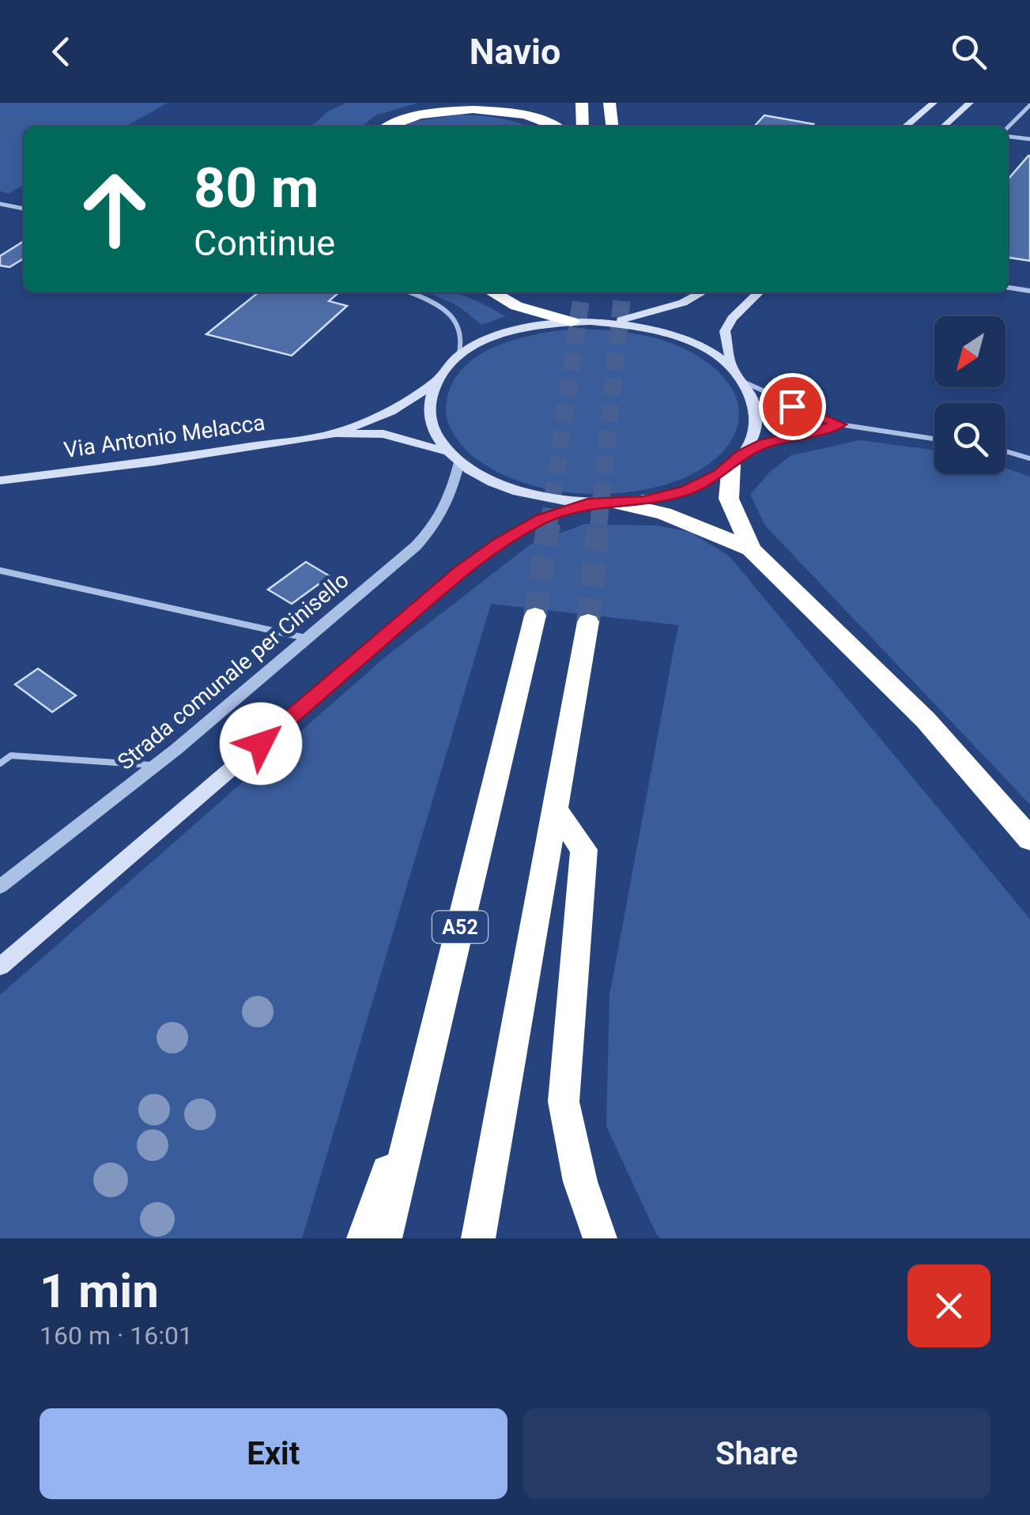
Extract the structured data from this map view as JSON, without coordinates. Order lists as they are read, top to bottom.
{
  "streets": {
    "highway": ["A52"],
    "main road": ["Via Antonio Melacca"],
    "street": ["Strada comunale per Cinisello"]
  },
  "crossings": [
    ["Via Antonio Melacca", "Strada comunale per Cinisello"]
  ],
  "north": "bottom left",
  "page": {
    "header": "Navio",
    "turn": ["80 m", "Continue"],
    "heading": ["1 min", "160 m · 16:01"],
    "buttons": ["Exit", "Share"]
  }
}
